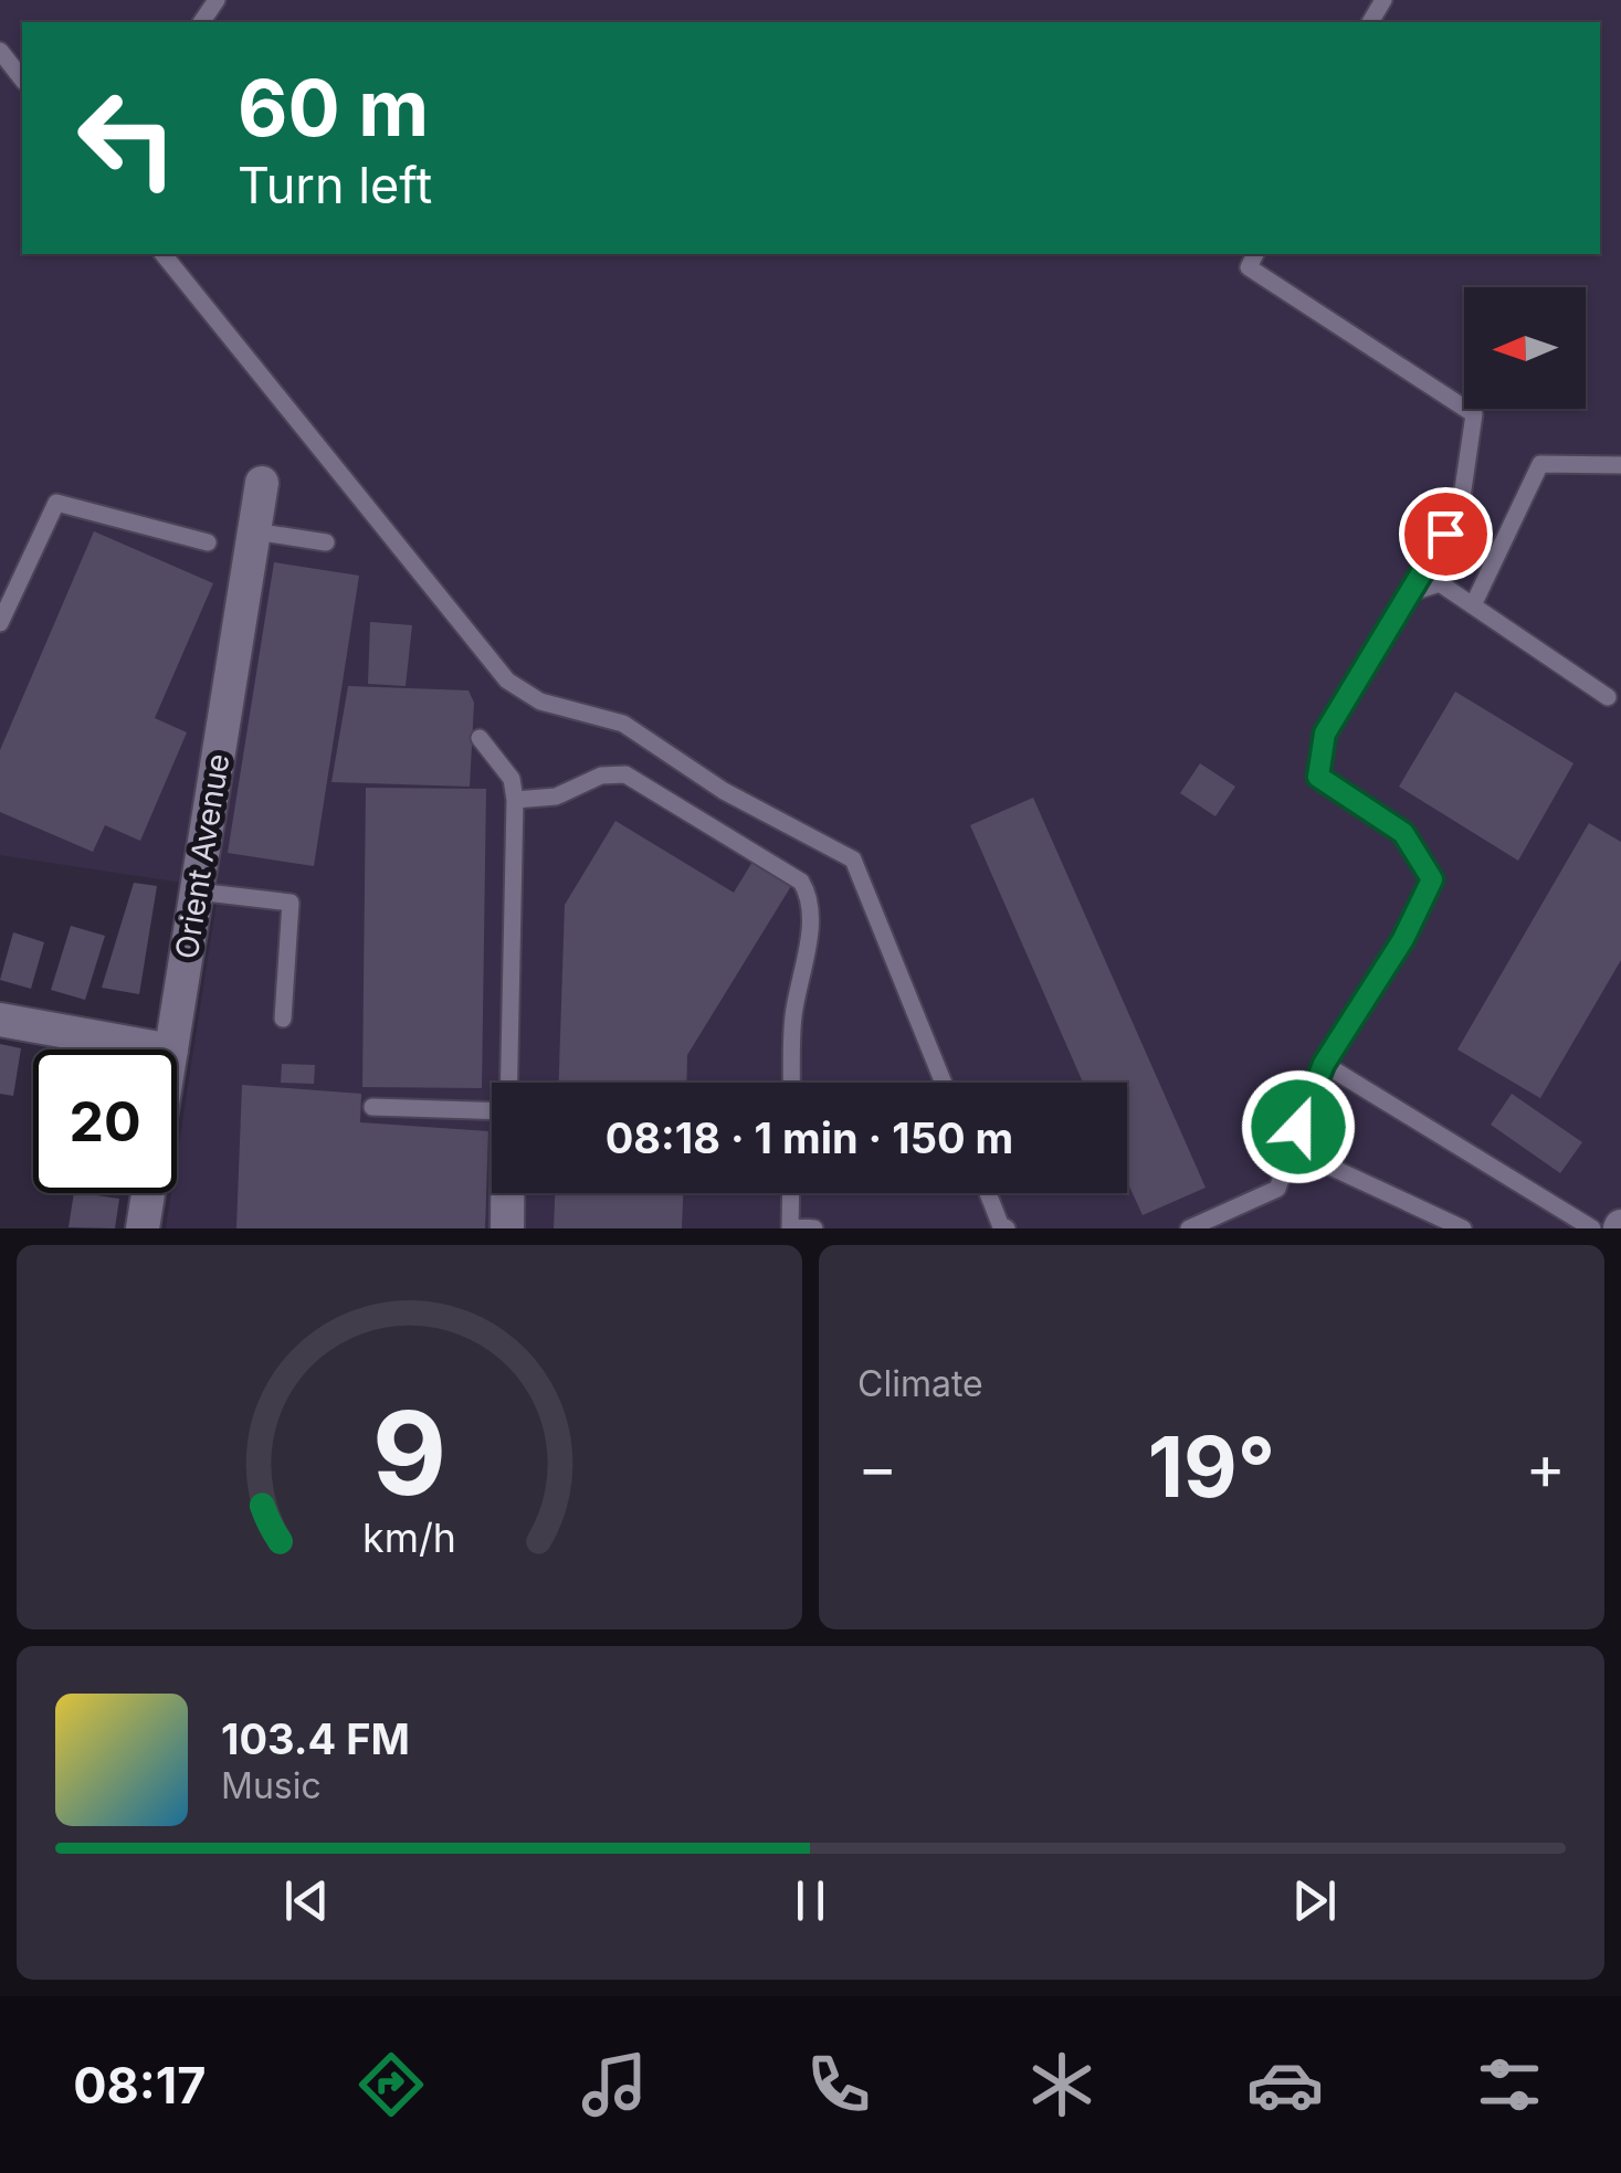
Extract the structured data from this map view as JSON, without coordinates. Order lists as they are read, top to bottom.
{
  "streets": {
    "street": ["Orient Avenue"]
  },
  "north": "left",
  "page": {
    "turn": ["60 m", "Turn left"],
    "limit": "20",
    "trip": "08:18 · 1 min · 150 m",
    "tile": "Climate",
    "heat": ["−", "19°", "+"],
    "song": ["103.4 FM", "Music"],
    "tabs": "08:17",
    "gauge": ["9", "km/h"]
  }
}
